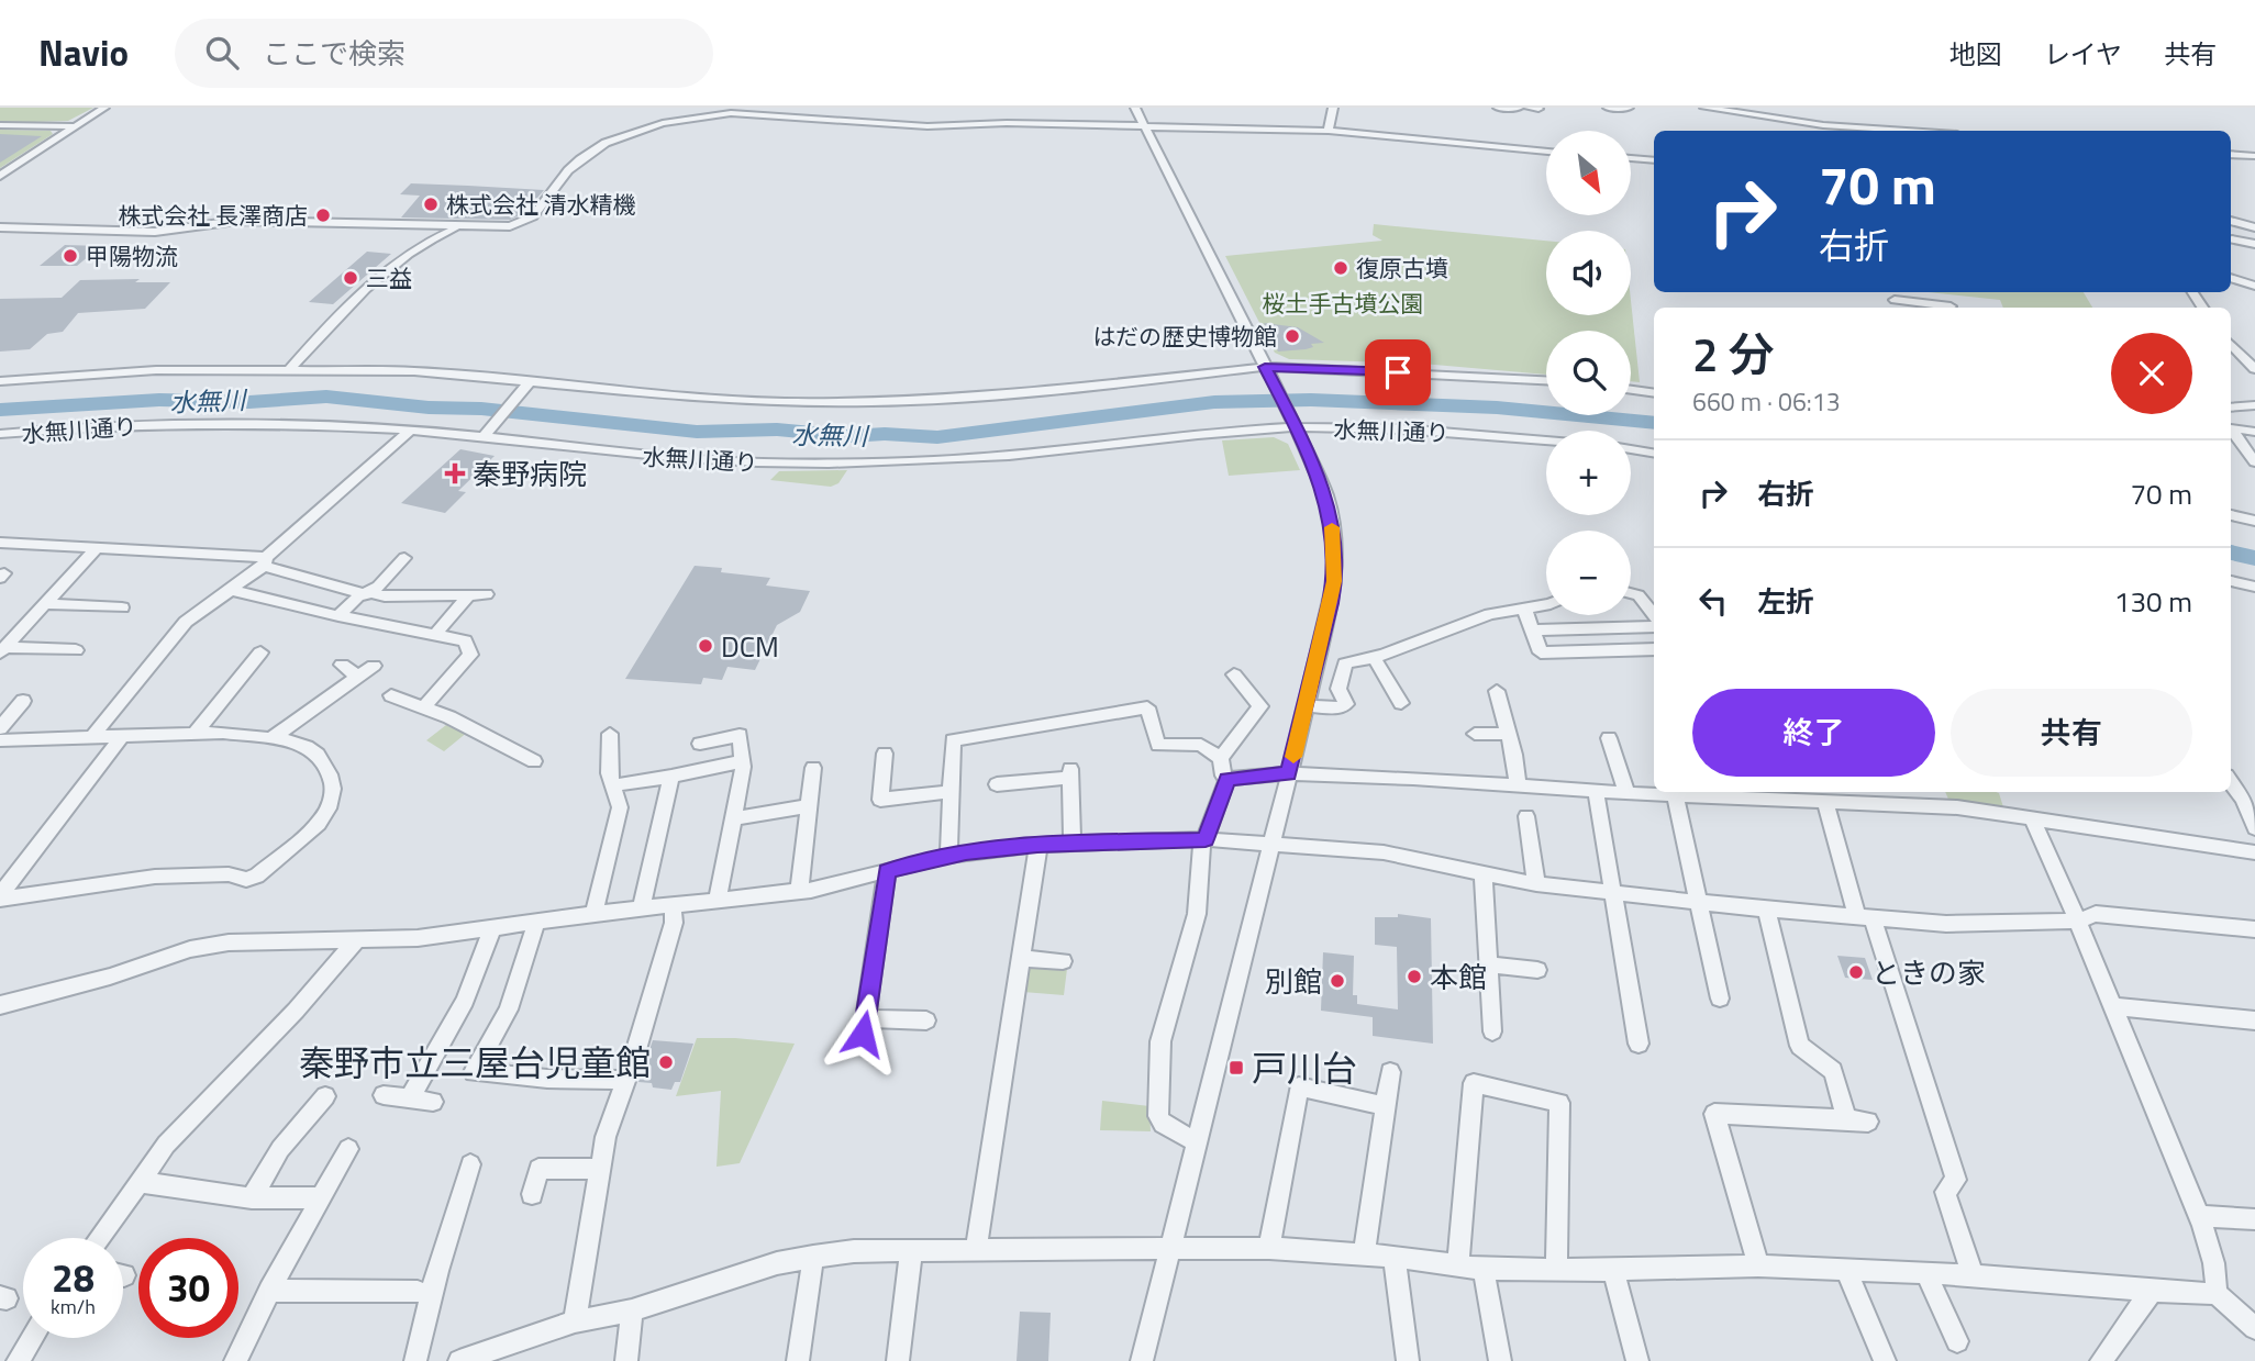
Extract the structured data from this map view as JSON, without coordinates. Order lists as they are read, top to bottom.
{
  "streets": {
    "street": ["水無川通り"]
  },
  "water": ["水無川"],
  "parks": ["桜土手古墳公園"],
  "places": {
    "other": [
      "株式会社 清水精機",
      "株式会社 長澤商店",
      "甲陽物流",
      "復原古墳",
      "三益",
      "はだの歴史博物館",
      "DCM",
      "ときの家",
      "本館",
      "別館",
      "秦野市立三屋台児童館"
    ],
    "health": ["秦野病院"],
    "transit": ["戸川台"]
  },
  "north": "bottom right",
  "page": {
    "header": "Navio",
    "search": "ここで検索",
    "nav": ["地図", "レイヤ", "共有"],
    "map_buttons": ["+", "−"],
    "turn": ["70 m", "右折"],
    "heading": ["2 分", "660 m · 06:13"],
    "list": [
      {
        "name": "右折",
        "value": "70 m"
      },
      {
        "name": "左折",
        "value": "130 m"
      }
    ],
    "buttons": ["終了", "共有"],
    "speed": "28 km/h",
    "limit": "30"
  }
}
